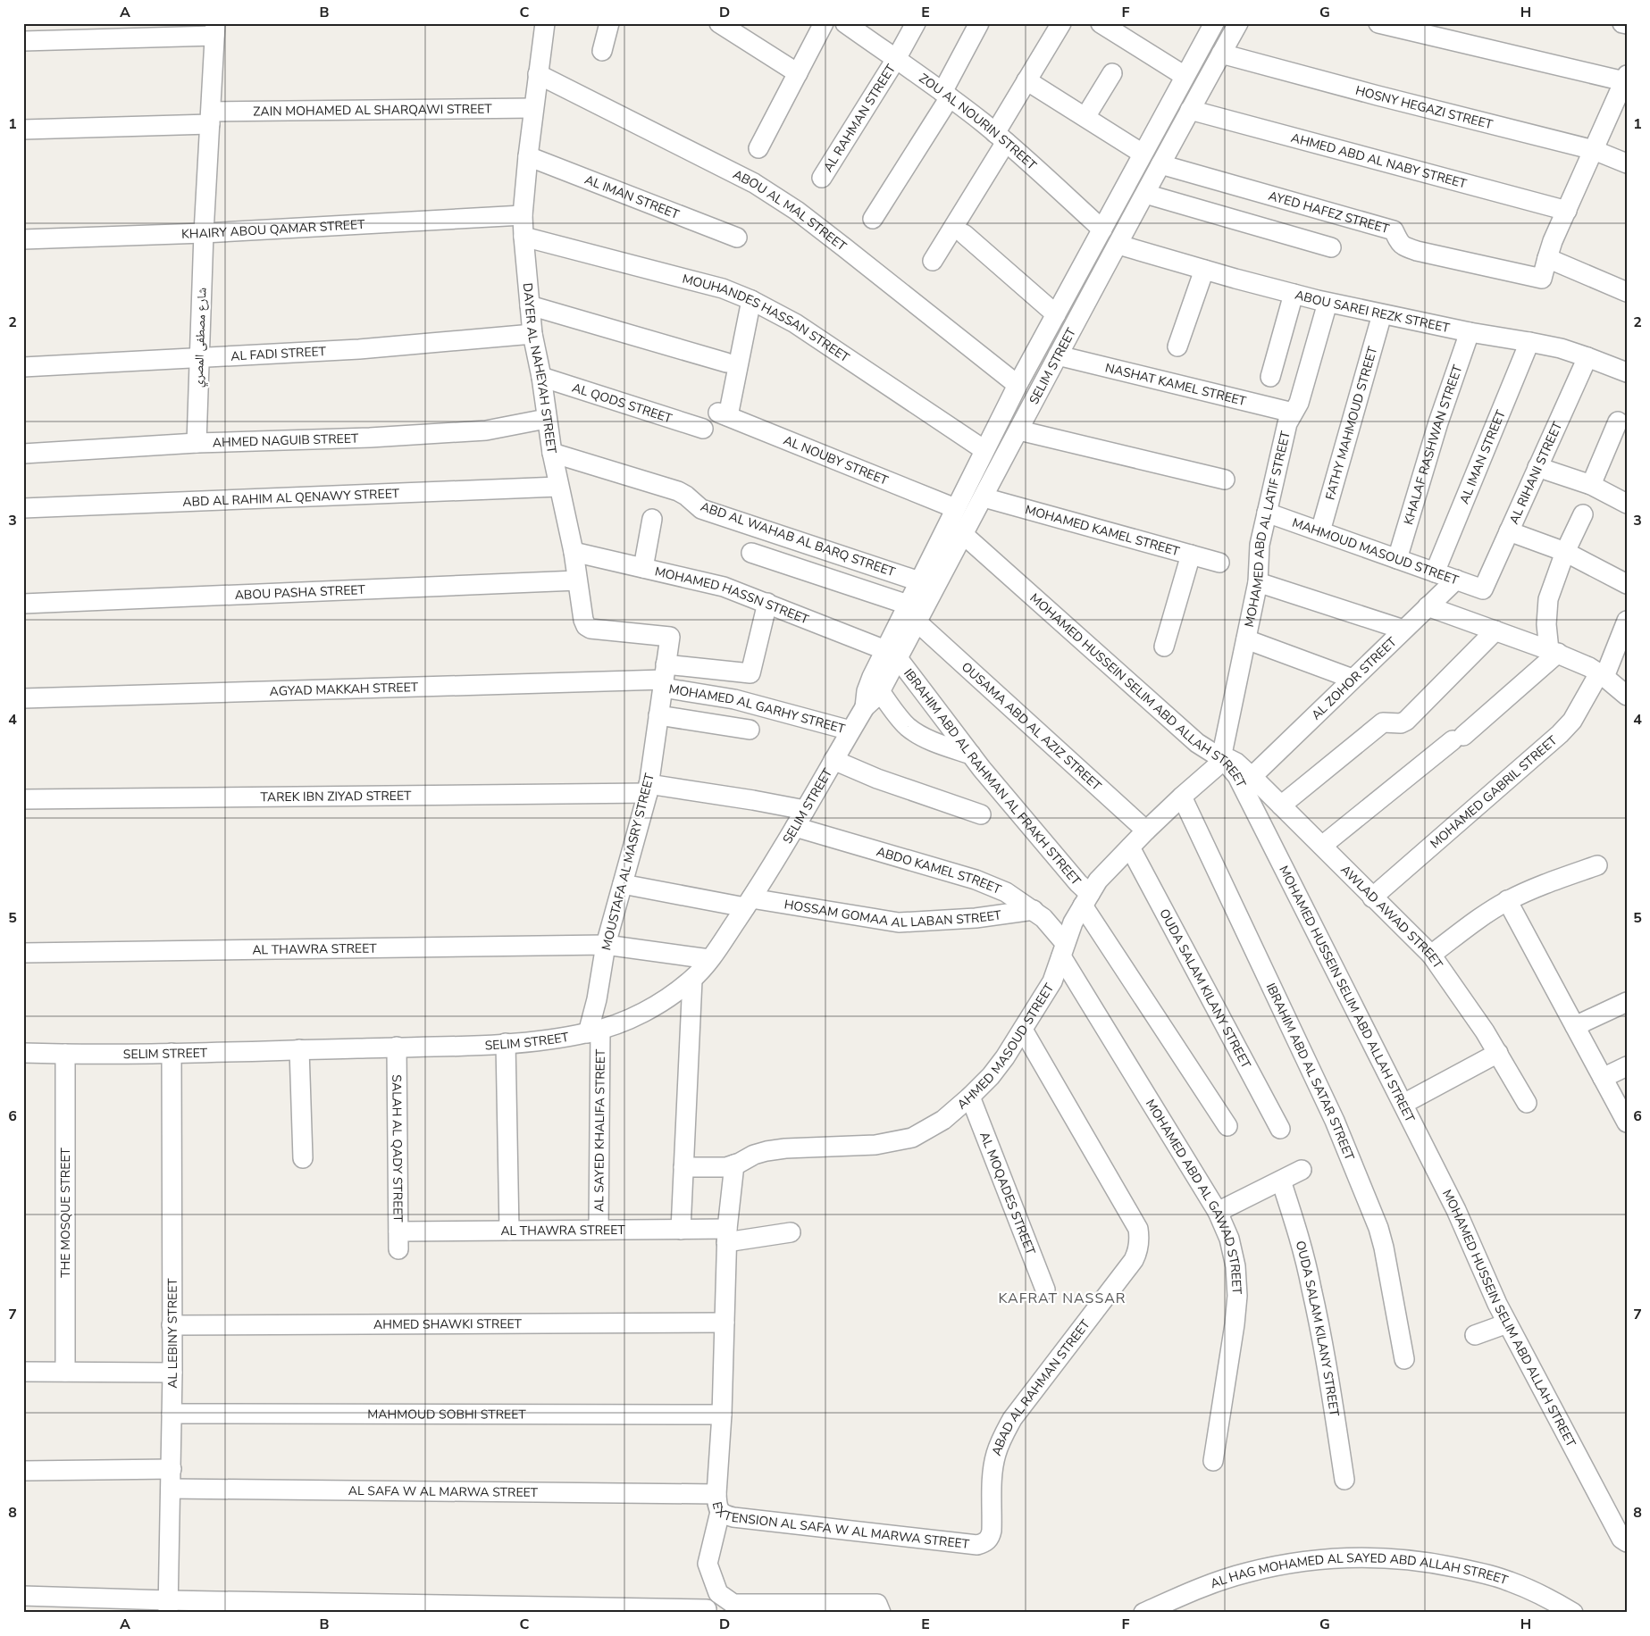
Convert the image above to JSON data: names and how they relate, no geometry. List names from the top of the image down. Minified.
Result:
{"streets":{"street":["HOSNY HEGAZI STREET","ZAIN MOHAMED AL SHARQAWI STREET","AL RAHMAN STREET","ZOU AL NOURIN STREET","AHMED ABD AL NABY STREET","AL IMAN STREET","ABOU AL MAL STREET","AYED HAFEZ STREET","KHAIRY ABOU QAMAR STREET","ABOU SAREI REZK STREET","MOUHANDES HASSAN STREET","شارع مصطفى المصري","AL FADI STREET","SELIM STREET","DAYER AL NAHEYAH STREET","NASHAT KAMEL STREET","AL QODS STREET","FATHY MAHMOUD STREET","AHMED NAGUIB STREET","KHALAF RASHWAN STREET","AL NOUBY STREET","AL RIHANI STREET","ABD AL RAHIM AL QENAWY STREET","MOHAMED ABD AL LATIF STREET","MOHAMED KAMEL STREET","ABD AL WAHAB AL BARQ STREET","MAHMOUD MASOUD STREET","ABOU PASHA STREET","MOHAMED HASSN STREET","AL ZOHOR STREET","AGYAD MAKKAH STREET","MOHAMED HUSSEIN SELIM ABD ALLAH STREET","MOHAMED AL GARHY STREET","OUSAMA ABD AL AZIZ STREET","IBRAHIM ABD AL RAHMAN AL FRAKH STREET","MOHAMED GABRIL STREET","TAREK IBN ZIYAD STREET","MOUSTAFA AL MASRY STREET","ABDO KAMEL STREET","HOSSAM GOMAA AL LABAN STREET","AWLAD AWAD STREET","AL THAWRA STREET","OUDA SALAM KILANY STREET","AHMED MASOUD STREET","IBRAHIM ABD AL SATAR STREET","AL SAYED KHALIFA STREET","SALAH AL QADY STREET","AL MOQADES STREET","MOHAMED ABD AL GAWAD STREET","THE MOSQUE STREET","AHMED SHAWKI STREET","AL LEBINY STREET","ABAD AL RAHMAN STREET","MAHMOUD SOBHI STREET","AL SAFA W AL MARWA STREET","EXTENSION AL SAFA W AL MARWA STREET","AL HAG MOHAMED AL SAYED ABD ALLAH STREET"]},"crossings":[["HOSNY HEGAZI STREET","SELIM STREET"],["ZAIN MOHAMED AL SHARQAWI STREET","DAYER AL NAHEYAH STREET"],["AL RAHMAN STREET","ZOU AL NOURIN STREET"],["ZOU AL NOURIN STREET","SELIM STREET"],["AHMED ABD AL NABY STREET","SELIM STREET"],["AL IMAN STREET","ABOU SAREI REZK STREET"],["AL IMAN STREET","DAYER AL NAHEYAH STREET"],["AL IMAN STREET","MAHMOUD MASOUD STREET"],["ABOU AL MAL STREET","SELIM STREET"],["ABOU AL MAL STREET","DAYER AL NAHEYAH STREET"],["AYED HAFEZ STREET","SELIM STREET"],["KHAIRY ABOU QAMAR STREET","شارع مصطفى المصري"],["KHAIRY ABOU QAMAR STREET","DAYER AL NAHEYAH STREET"],["ABOU SAREI REZK STREET","SELIM STREET"],["ABOU SAREI REZK STREET","FATHY MAHMOUD STREET"],["ABOU SAREI REZK STREET","KHALAF RASHWAN STREET"],["ABOU SAREI REZK STREET","AL RIHANI STREET"],["ABOU SAREI REZK STREET","MOHAMED ABD AL LATIF STREET"],["MOUHANDES HASSAN STREET","SELIM STREET"],["MOUHANDES HASSAN STREET","DAYER AL NAHEYAH STREET"],["MOUHANDES HASSAN STREET","AL NOUBY STREET"],["شارع مصطفى المصري","AL FADI STREET"],["شارع مصطفى المصري","AHMED NAGUIB STREET"],["AL FADI STREET","DAYER AL NAHEYAH STREET"],["SELIM STREET","NASHAT KAMEL STREET"],["SELIM STREET","AL NOUBY STREET"],["SELIM STREET","MOHAMED KAMEL STREET"],["SELIM STREET","ABD AL WAHAB AL BARQ STREET"],["SELIM STREET","MOHAMED HASSN STREET"],["SELIM STREET","MOHAMED HUSSEIN SELIM ABD ALLAH STREET"],["SELIM STREET","MOHAMED AL GARHY STREET"],["SELIM STREET","OUSAMA ABD AL AZIZ STREET"],["SELIM STREET","IBRAHIM ABD AL RAHMAN AL FRAKH STREET"],["SELIM STREET","TAREK IBN ZIYAD STREET"],["SELIM STREET","MOUSTAFA AL MASRY STREET"],["SELIM STREET","ABDO KAMEL STREET"],["SELIM STREET","HOSSAM GOMAA AL LABAN STREET"],["SELIM STREET","AL THAWRA STREET"],["SELIM STREET","AL SAYED KHALIFA STREET"],["SELIM STREET","SALAH AL QADY STREET"],["SELIM STREET","THE MOSQUE STREET"],["SELIM STREET","AL LEBINY STREET"],["DAYER AL NAHEYAH STREET","AL QODS STREET"],["DAYER AL NAHEYAH STREET","AHMED NAGUIB STREET"],["DAYER AL NAHEYAH STREET","ABD AL RAHIM AL QENAWY STREET"],["DAYER AL NAHEYAH STREET","ABD AL WAHAB AL BARQ STREET"],["DAYER AL NAHEYAH STREET","ABOU PASHA STREET"],["DAYER AL NAHEYAH STREET","MOHAMED HASSN STREET"],["DAYER AL NAHEYAH STREET","MOUSTAFA AL MASRY STREET"],["NASHAT KAMEL STREET","MOHAMED ABD AL LATIF STREET"],["FATHY MAHMOUD STREET","MAHMOUD MASOUD STREET"],["KHALAF RASHWAN STREET","MAHMOUD MASOUD STREET"],["AL RIHANI STREET","MAHMOUD MASOUD STREET"],["MOHAMED ABD AL LATIF STREET","MAHMOUD MASOUD STREET"],["MOHAMED ABD AL LATIF STREET","MOHAMED HUSSEIN SELIM ABD ALLAH STREET"],["MOHAMED ABD AL LATIF STREET","AWLAD AWAD STREET"],["MOHAMED ABD AL LATIF STREET","AHMED MASOUD STREET"],["MAHMOUD MASOUD STREET","AL ZOHOR STREET"],["MOHAMED HASSN STREET","IBRAHIM ABD AL RAHMAN AL FRAKH STREET"],["AL ZOHOR STREET","AWLAD AWAD STREET"],["AGYAD MAKKAH STREET","MOHAMED AL GARHY STREET"],["AGYAD MAKKAH STREET","MOUSTAFA AL MASRY STREET"],["MOHAMED HUSSEIN SELIM ABD ALLAH STREET","AWLAD AWAD STREET"],["MOHAMED HUSSEIN SELIM ABD ALLAH STREET","AHMED MASOUD STREET"],["MOHAMED AL GARHY STREET","MOUSTAFA AL MASRY STREET"],["OUSAMA ABD AL AZIZ STREET","AHMED MASOUD STREET"],["IBRAHIM ABD AL RAHMAN AL FRAKH STREET","AHMED MASOUD STREET"],["MOHAMED GABRIL STREET","AWLAD AWAD STREET"],["TAREK IBN ZIYAD STREET","MOUSTAFA AL MASRY STREET"],["MOUSTAFA AL MASRY STREET","HOSSAM GOMAA AL LABAN STREET"],["MOUSTAFA AL MASRY STREET","AL THAWRA STREET"],["MOUSTAFA AL MASRY STREET","AL SAYED KHALIFA STREET"],["ABDO KAMEL STREET","HOSSAM GOMAA AL LABAN STREET"],["ABDO KAMEL STREET","AHMED MASOUD STREET"],["ABDO KAMEL STREET","MOHAMED ABD AL GAWAD STREET"],["AWLAD AWAD STREET","AHMED MASOUD STREET"],["AL THAWRA STREET","AL SAYED KHALIFA STREET"],["AL THAWRA STREET","SALAH AL QADY STREET"],["OUDA SALAM KILANY STREET","AHMED MASOUD STREET"],["AHMED MASOUD STREET","IBRAHIM ABD AL SATAR STREET"],["AHMED MASOUD STREET","AL MOQADES STREET"],["AHMED MASOUD STREET","MOHAMED ABD AL GAWAD STREET"],["AHMED MASOUD STREET","ABAD AL RAHMAN STREET"],["AHMED SHAWKI STREET","AL LEBINY STREET"],["AL LEBINY STREET","MAHMOUD SOBHI STREET"],["AL LEBINY STREET","AL SAFA W AL MARWA STREET"],["ABAD AL RAHMAN STREET","EXTENSION AL SAFA W AL MARWA STREET"],["AL SAFA W AL MARWA STREET","EXTENSION AL SAFA W AL MARWA STREET"]],"districts":["KAFRAT NASSAR"],"grid":{"columns":["A","B","C","D","E","F","G","H"],"rows":["1","2","3","4","5","6","7","8"]}}
